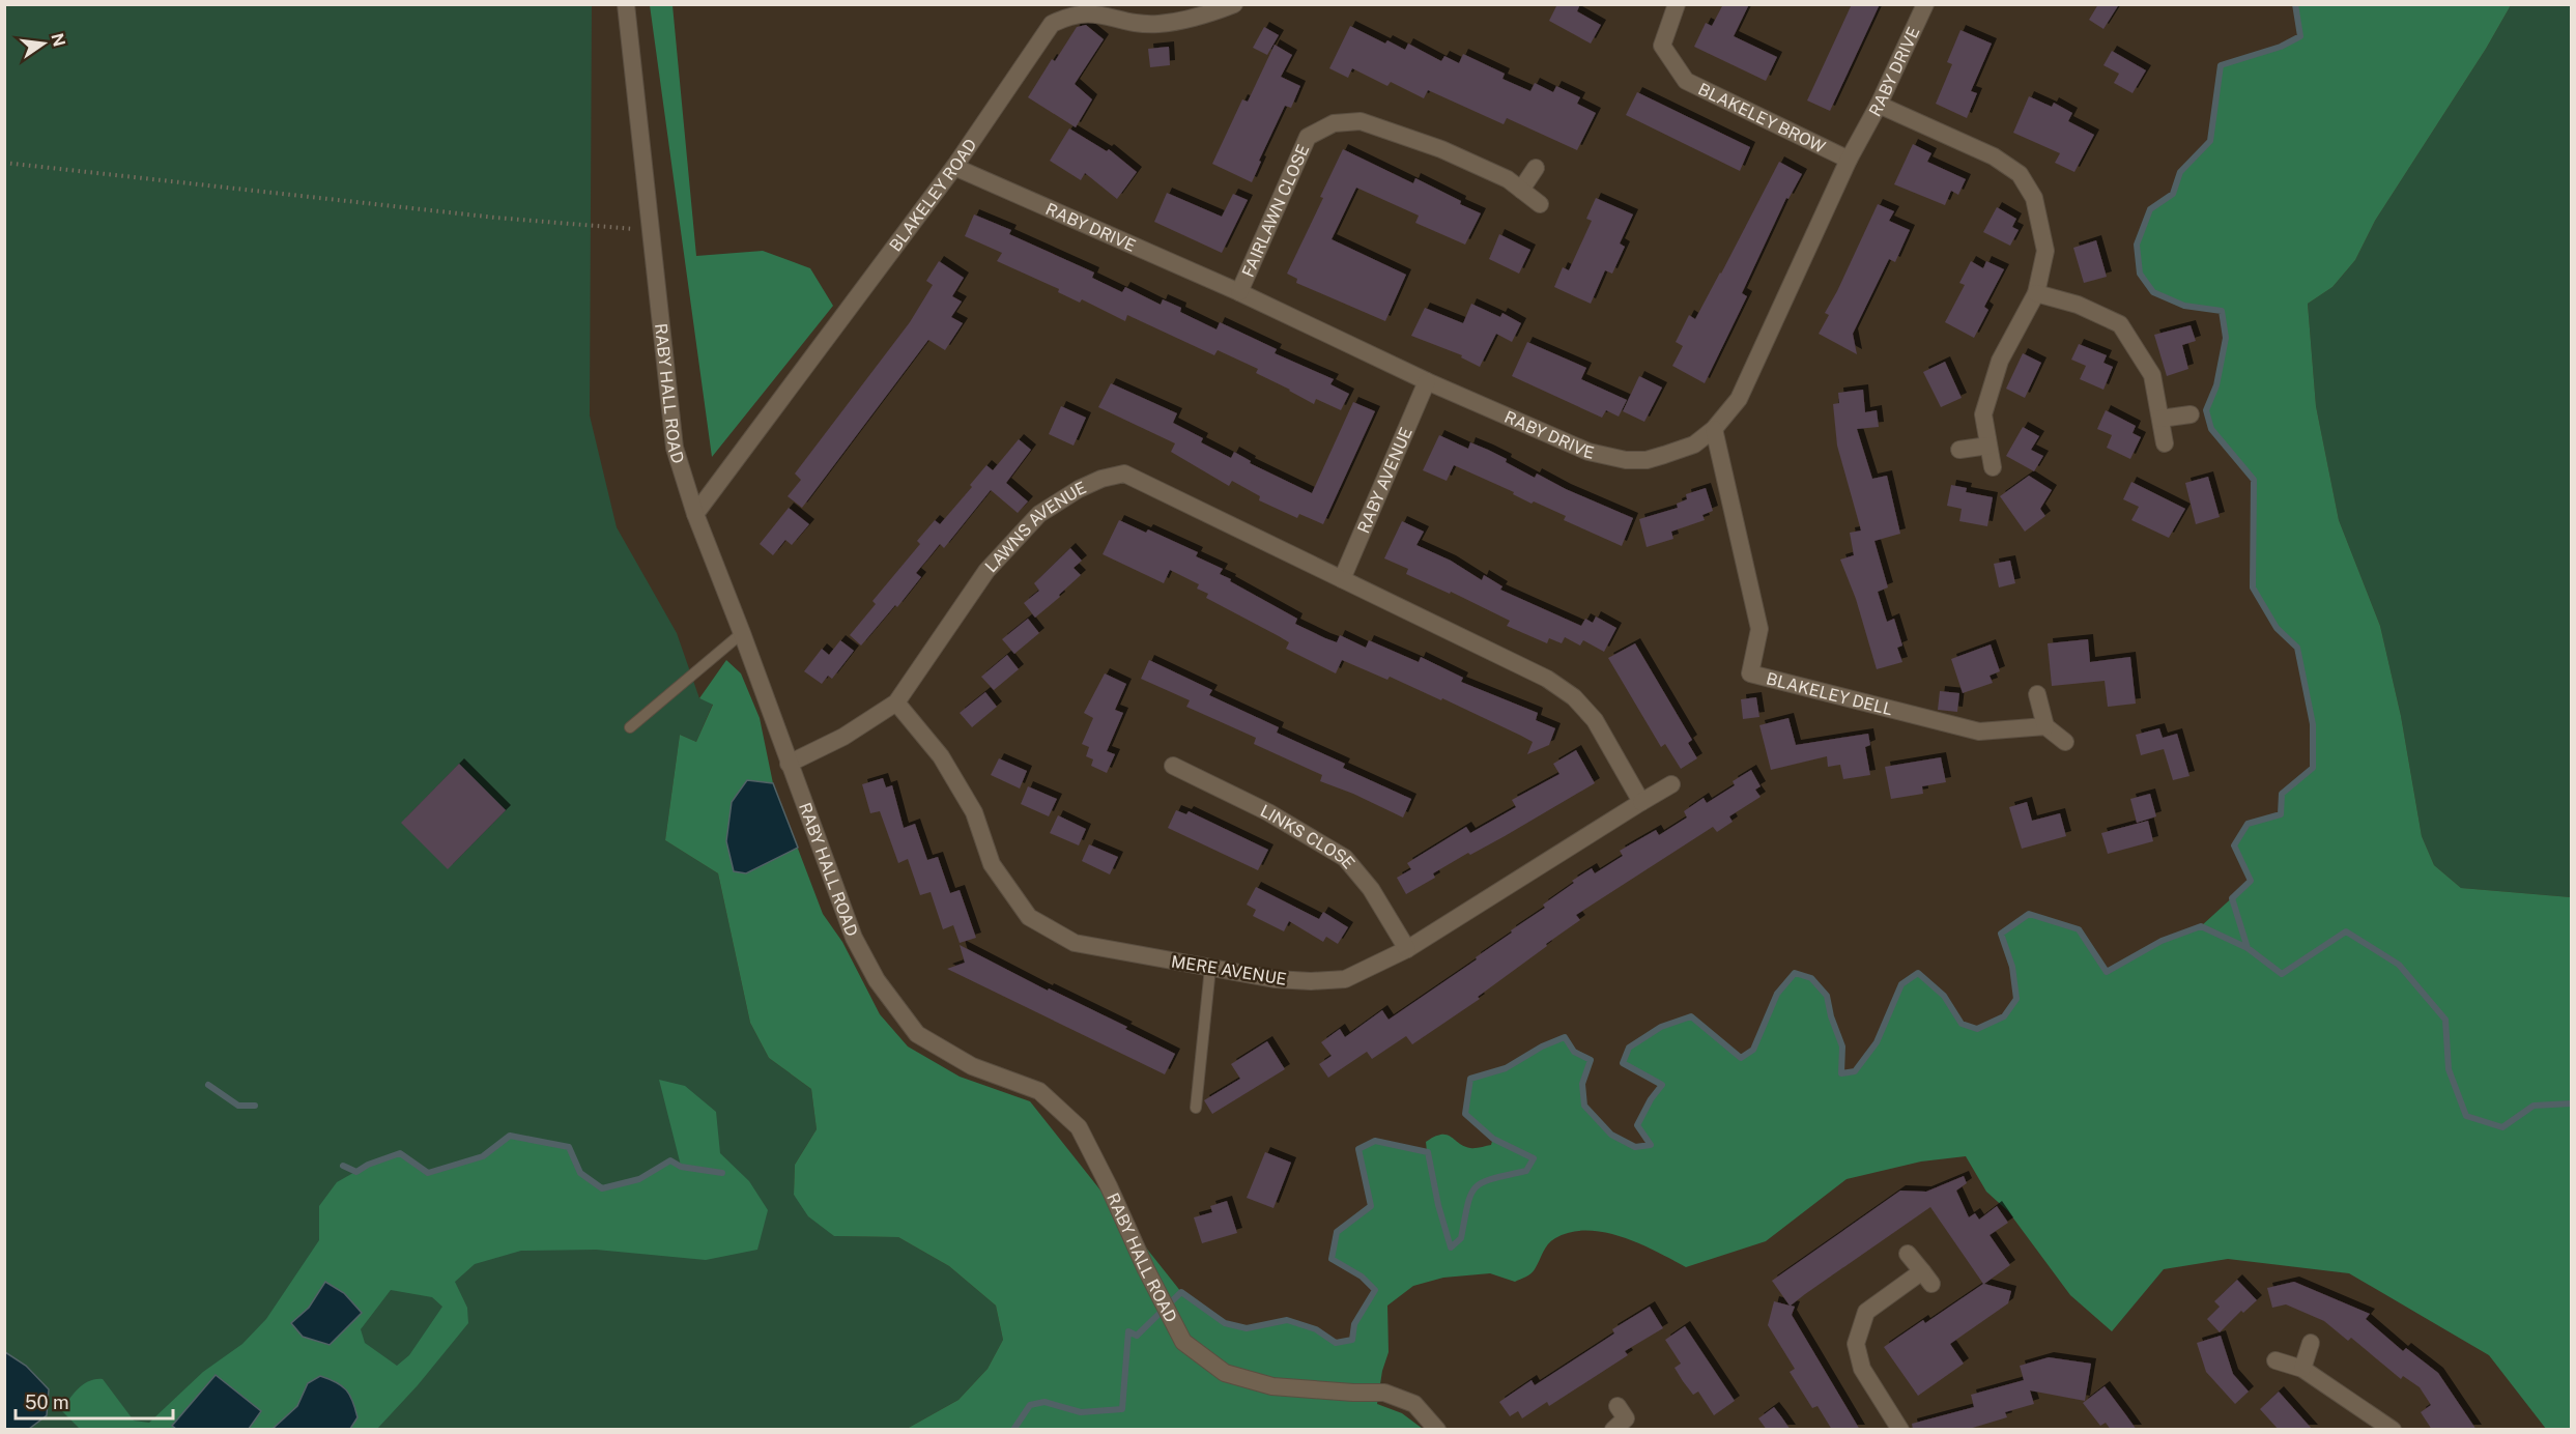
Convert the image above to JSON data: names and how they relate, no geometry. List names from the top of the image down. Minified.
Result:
{"streets":{"street":["RABY DRIVE","BLAKELEY BROW","BLAKELEY ROAD","FAIRLAWN CLOSE","RABY HALL ROAD","RABY AVENUE","LAWNS AVENUE","BLAKELEY DELL","LINKS CLOSE","MERE AVENUE"]},"crossings":[["RABY DRIVE","BLAKELEY BROW"],["RABY DRIVE","BLAKELEY ROAD"],["RABY DRIVE","FAIRLAWN CLOSE"],["RABY DRIVE","RABY AVENUE"],["RABY DRIVE","BLAKELEY DELL"],["BLAKELEY ROAD","RABY HALL ROAD"],["RABY HALL ROAD","LAWNS AVENUE"],["RABY AVENUE","LAWNS AVENUE"],["LAWNS AVENUE","MERE AVENUE"],["LINKS CLOSE","MERE AVENUE"]],"scale_bar":"50 m","north":"right"}
